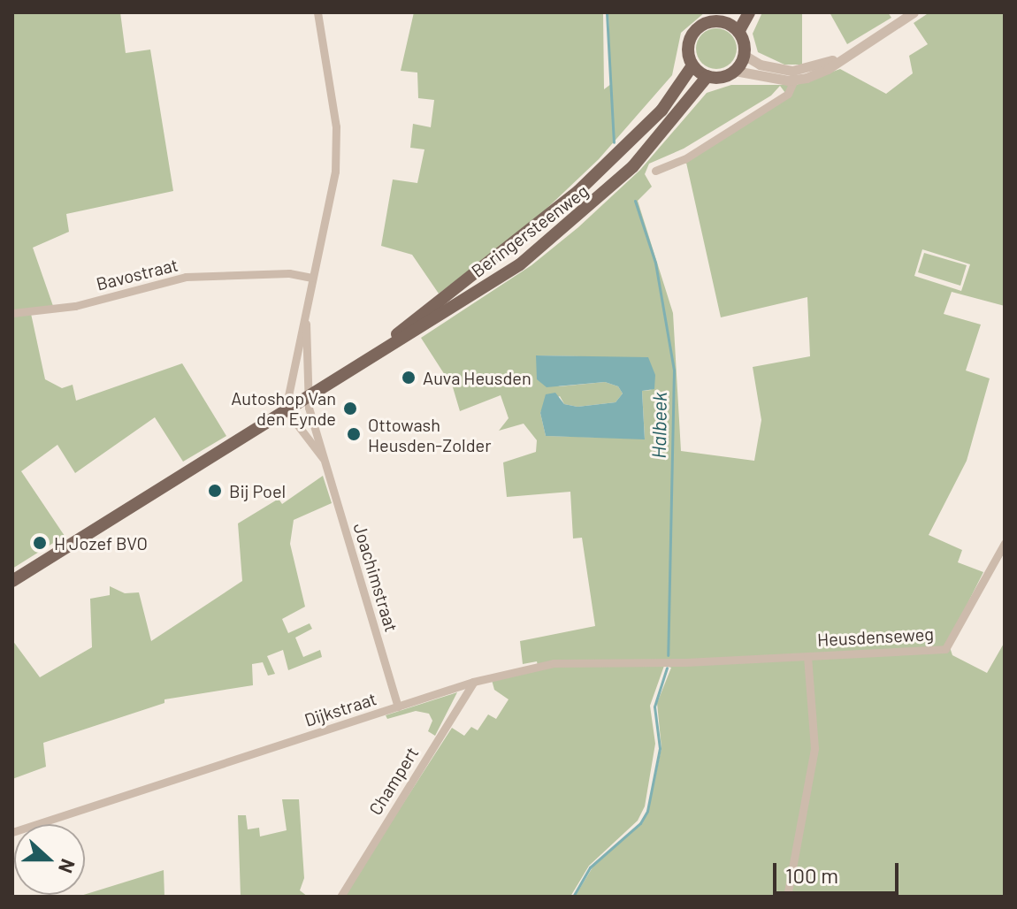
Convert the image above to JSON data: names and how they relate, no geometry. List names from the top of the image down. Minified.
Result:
{"streets":{"main road":["Beringersteenweg"],"street":["Bavostraat","Joachimstraat","Heusdenseweg","Dijkstraat","Champert"]},"crossings":[["Beringersteenweg","Joachimstraat"],["Joachimstraat","Dijkstraat"],["Heusdenseweg","Dijkstraat"],["Dijkstraat","Champert"]],"water":["Halbeek"],"places":["Auva Heusden","Autoshop Van den Eynde","Ottowash Heusden-Zolder","Bij Poel","H Jozef BVO"],"scale_bar":"100 m","north":"right"}
